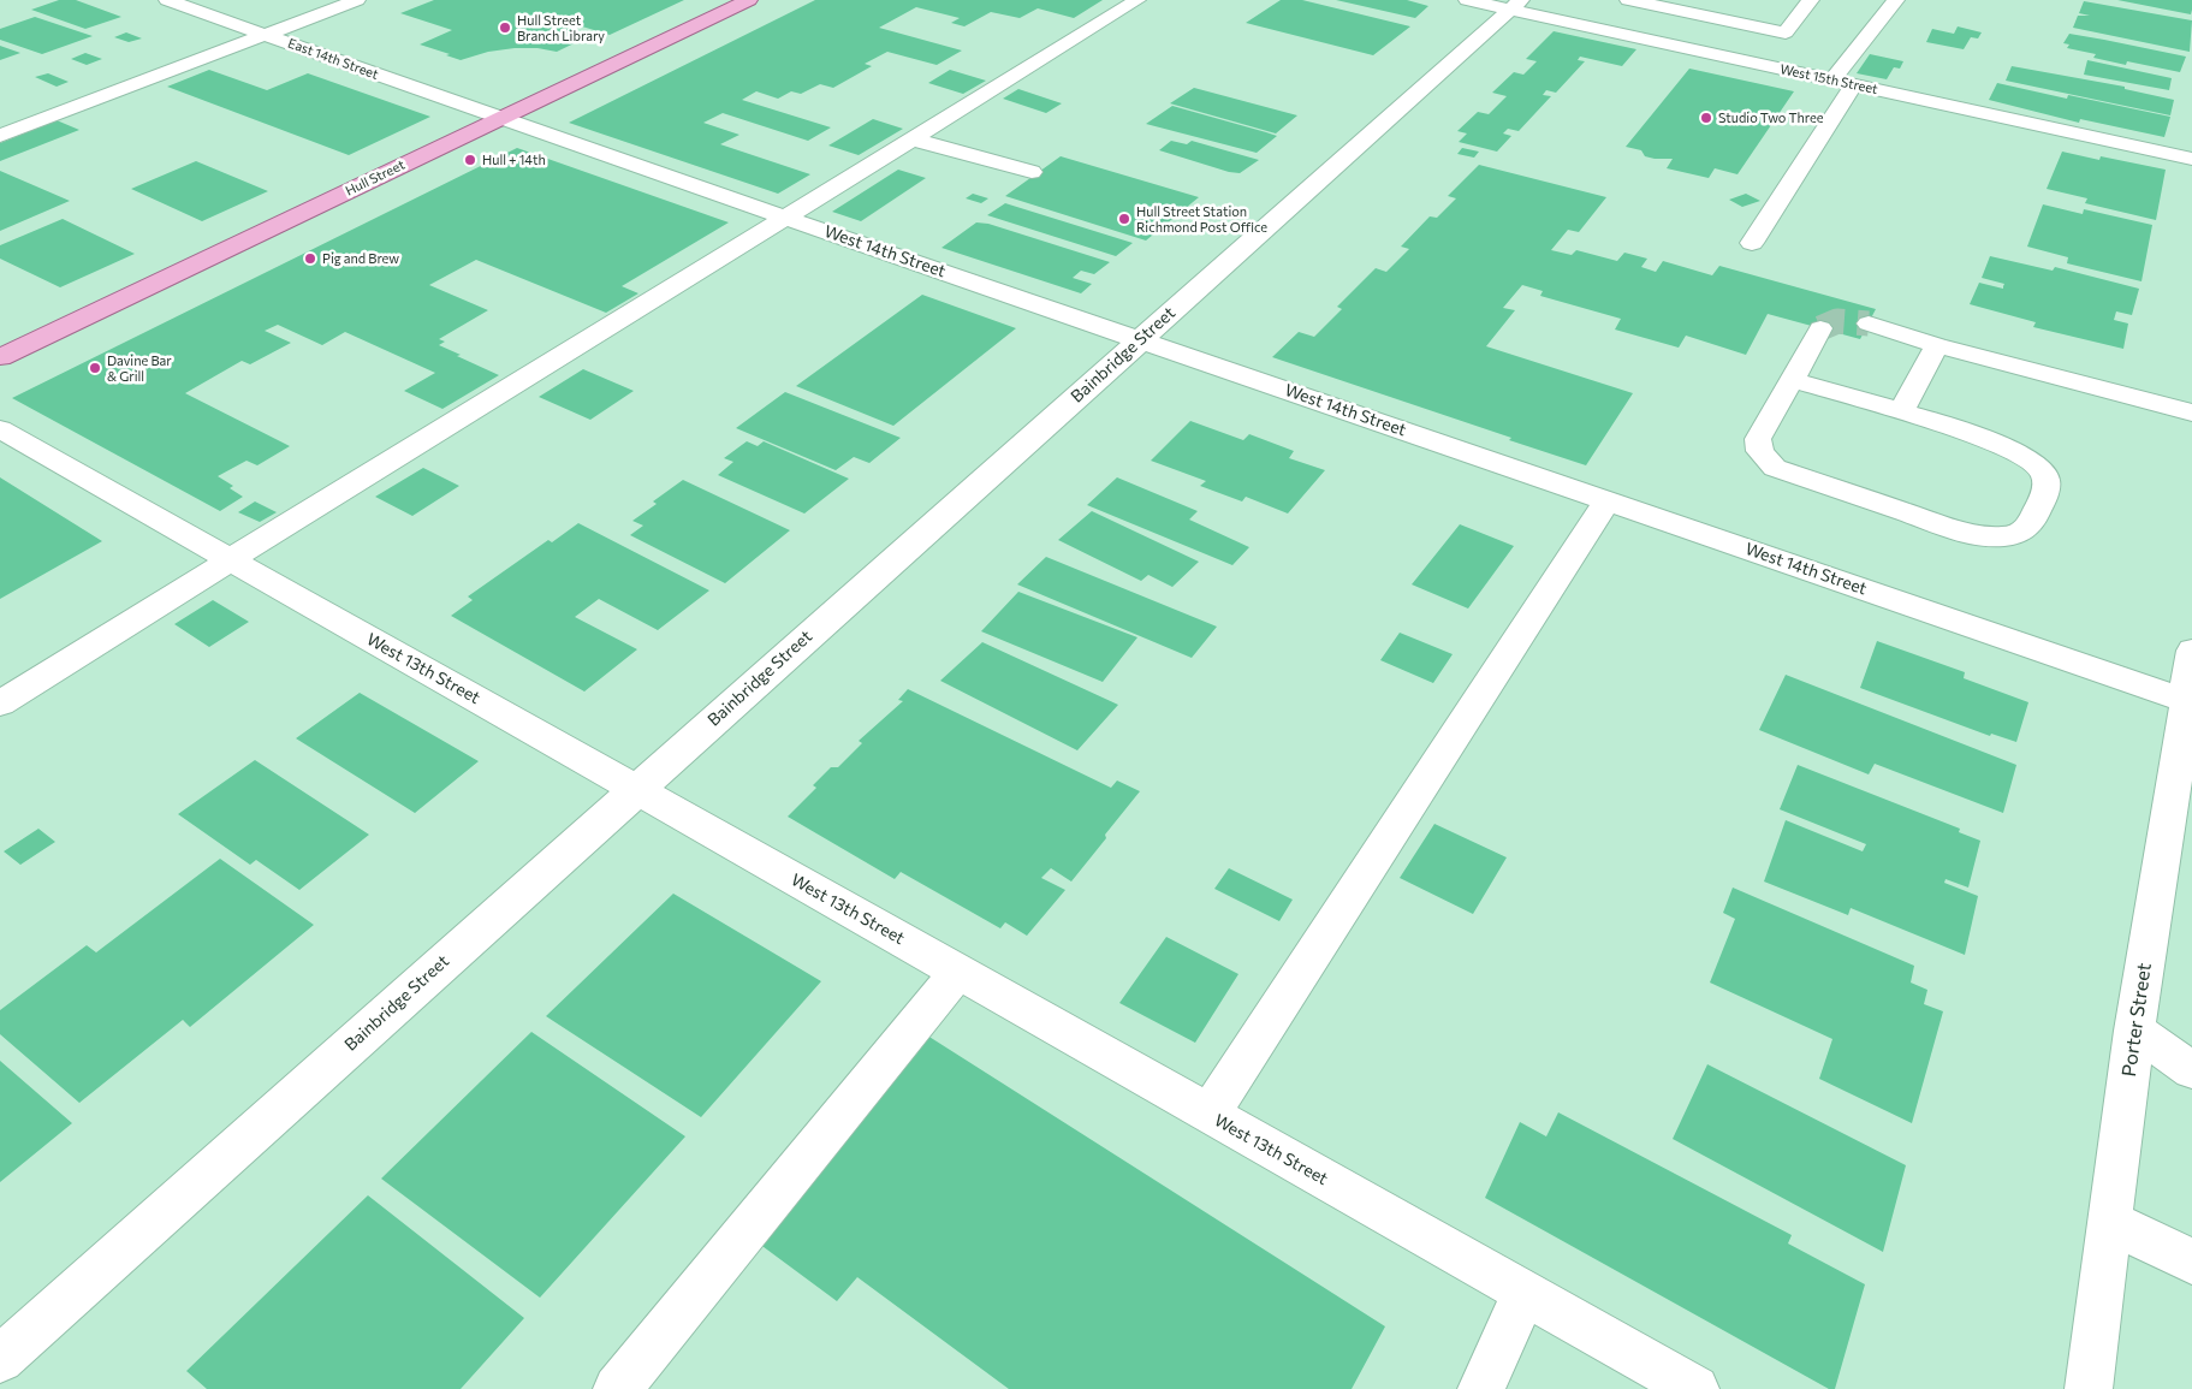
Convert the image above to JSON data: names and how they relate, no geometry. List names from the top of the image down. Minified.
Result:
{"streets":{"main road":["Hull Street"],"street":["East 14th Street","West 15th Street","West 14th Street","Bainbridge Street","West 13th Street","Porter Street"]},"crossings":[["East 14th Street","Hull Street"],["East 14th Street","West 14th Street"],["West 15th Street","Bainbridge Street"],["Hull Street","West 14th Street"],["West 14th Street","Bainbridge Street"],["West 14th Street","Porter Street"],["Bainbridge Street","West 13th Street"]],"places":["Hull Street Branch Library","Studio Two Three","Hull + 14th","Hull Street Station Richmond Post Office","Pig and Brew","Davine Bar & Grill"]}
